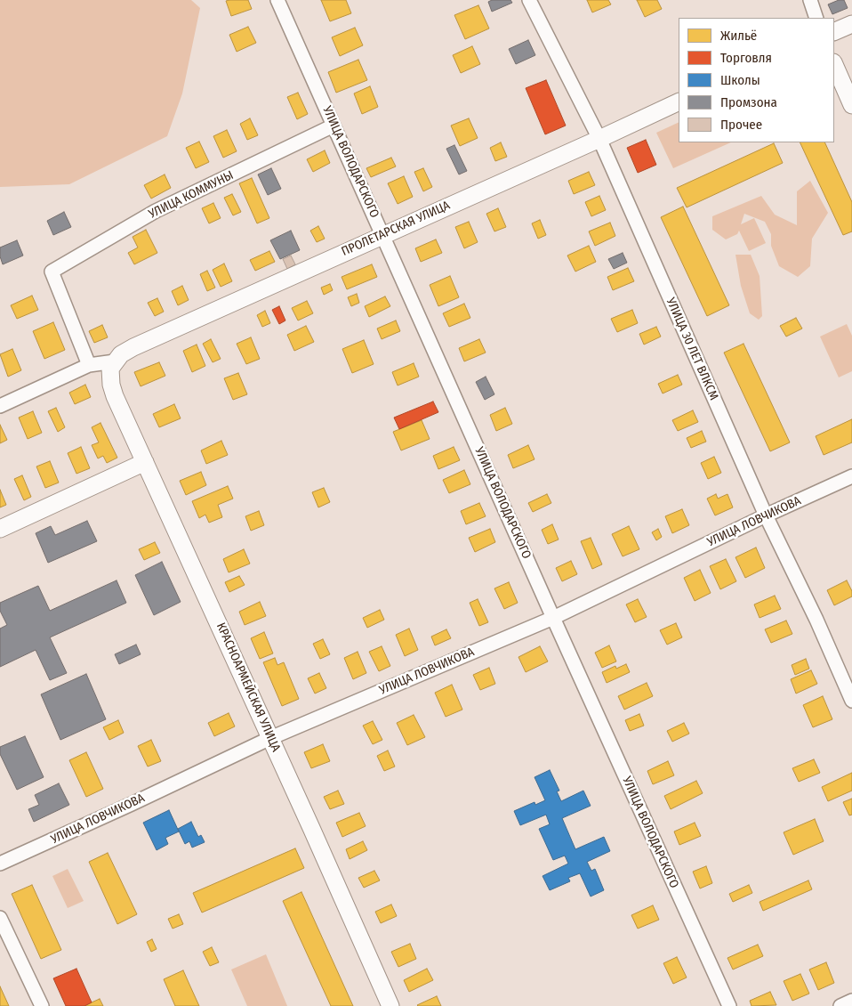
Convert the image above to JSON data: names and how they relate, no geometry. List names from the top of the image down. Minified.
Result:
{"streets":{"street":["УЛИЦА ВОЛОДАРСКОГО","УЛИЦА КОММУНЫ","ПРОЛЕТАРСКАЯ УЛИЦА","УЛИЦА 30 ЛЕТ ВЛКСМ","УЛИЦА ЛОВЧИКОВА","КРАСНОАРМЕЙСКАЯ УЛИЦА"]},"crossings":[["УЛИЦА ВОЛОДАРСКОГО","УЛИЦА КОММУНЫ"],["УЛИЦА ВОЛОДАРСКОГО","ПРОЛЕТАРСКАЯ УЛИЦА"],["УЛИЦА ВОЛОДАРСКОГО","УЛИЦА ЛОВЧИКОВА"],["УЛИЦА КОММУНЫ","ПРОЛЕТАРСКАЯ УЛИЦА"],["ПРОЛЕТАРСКАЯ УЛИЦА","УЛИЦА 30 ЛЕТ ВЛКСМ"],["ПРОЛЕТАРСКАЯ УЛИЦА","КРАСНОАРМЕЙСКАЯ УЛИЦА"],["УЛИЦА 30 ЛЕТ ВЛКСМ","УЛИЦА ЛОВЧИКОВА"],["УЛИЦА ЛОВЧИКОВА","КРАСНОАРМЕЙСКАЯ УЛИЦА"]],"legend":["Жильё","Торговля","Школы","Промзона","Прочее"]}
